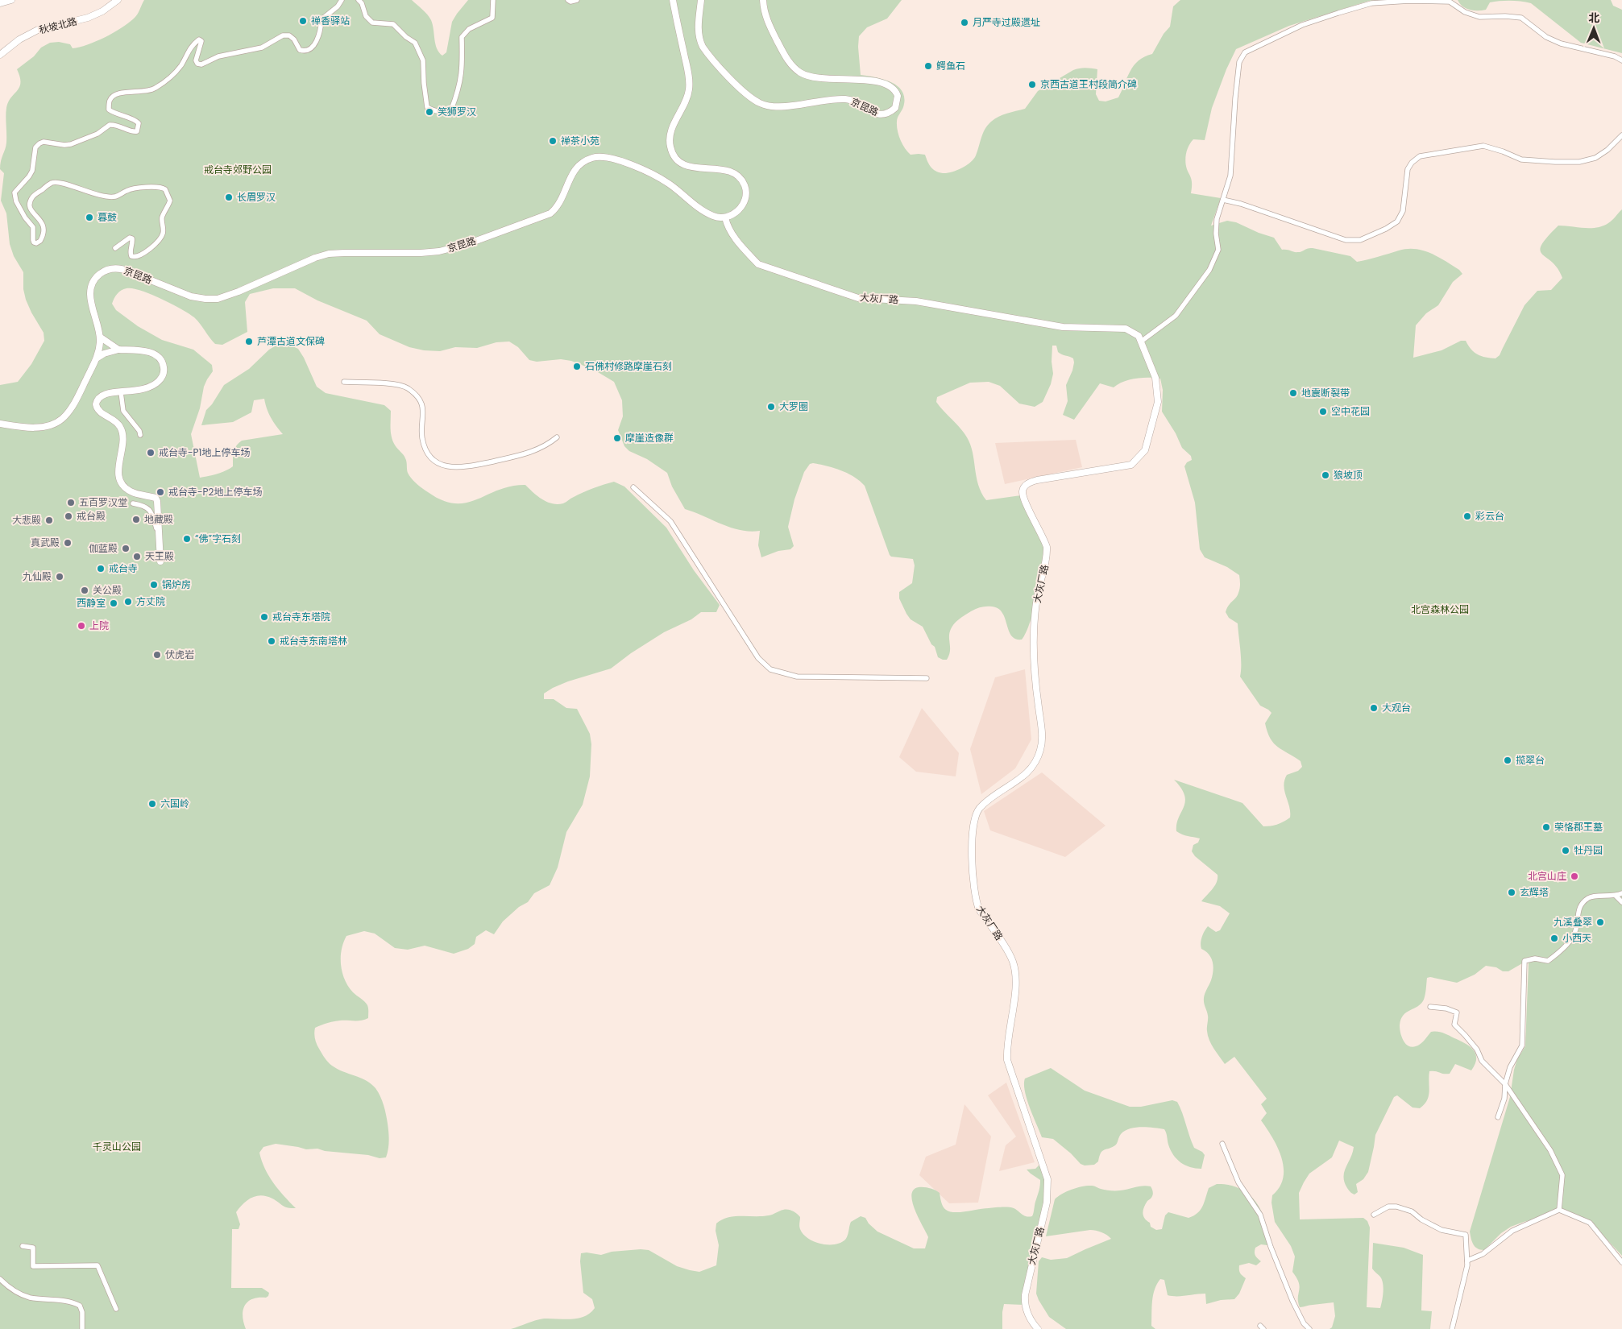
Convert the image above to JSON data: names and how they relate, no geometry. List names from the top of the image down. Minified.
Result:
{"streets":{"street":["秋坡北路","京昆路","大灰厂路"]},"crossings":[["京昆路","大灰厂路"]],"parks":["戒台寺郊野公园","北宫森林公园","千灵山公园"],"places":["禅香驿站","月严寺过殿遗址","鳄鱼石","京西古道王村段简介碑","笑狮罗汉","禅茶小苑","长眉罗汉","暮鼓","芦潭古道文保碑","石佛村修路摩崖石刻","地震断裂带","大罗圈","空中花园","摩崖造像群","戒台寺-P1地上停车场","狼坡顶","戒台寺-P2地上停车场","五百罗汉堂","戒台殿","彩云台","地藏殿","大悲殿","“佛”字石刻","真武殿","伽蓝殿","天王殿","戒台寺","九仙殿","锅炉房","关公殿","方丈院","西静室","戒台寺东塔院","上院","戒台寺东南塔林","伏虎岩","大观台","揽翠台","六国岭","荣恪郡王墓","牡丹园","北宫山庄","玄辉塔","九溪叠翠","小西天"],"north":"top"}
